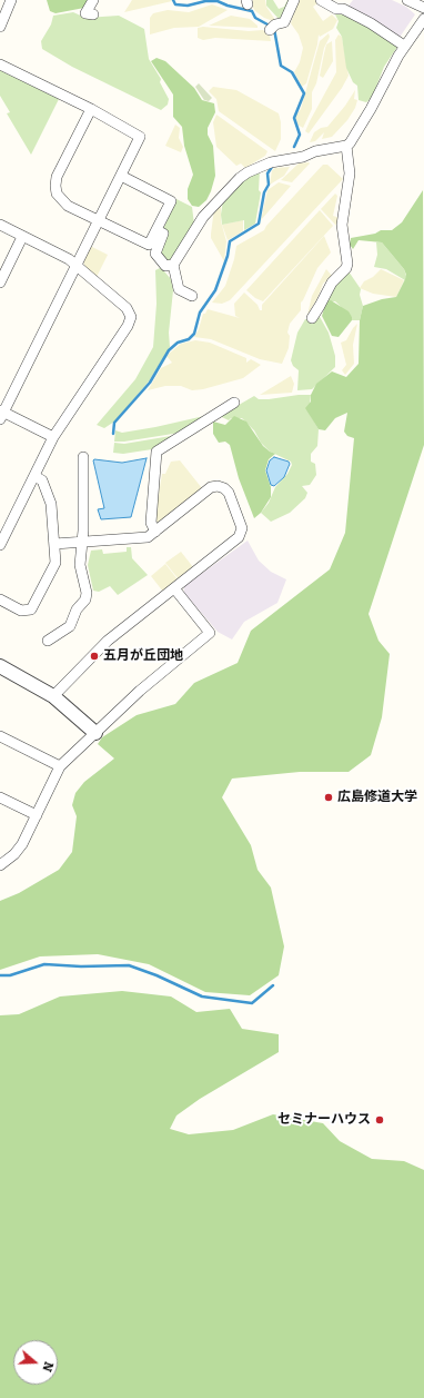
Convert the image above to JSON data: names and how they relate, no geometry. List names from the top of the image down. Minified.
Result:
{"places":["五月が丘団地","広島修道大学","セミナーハウス"],"north":"right"}
